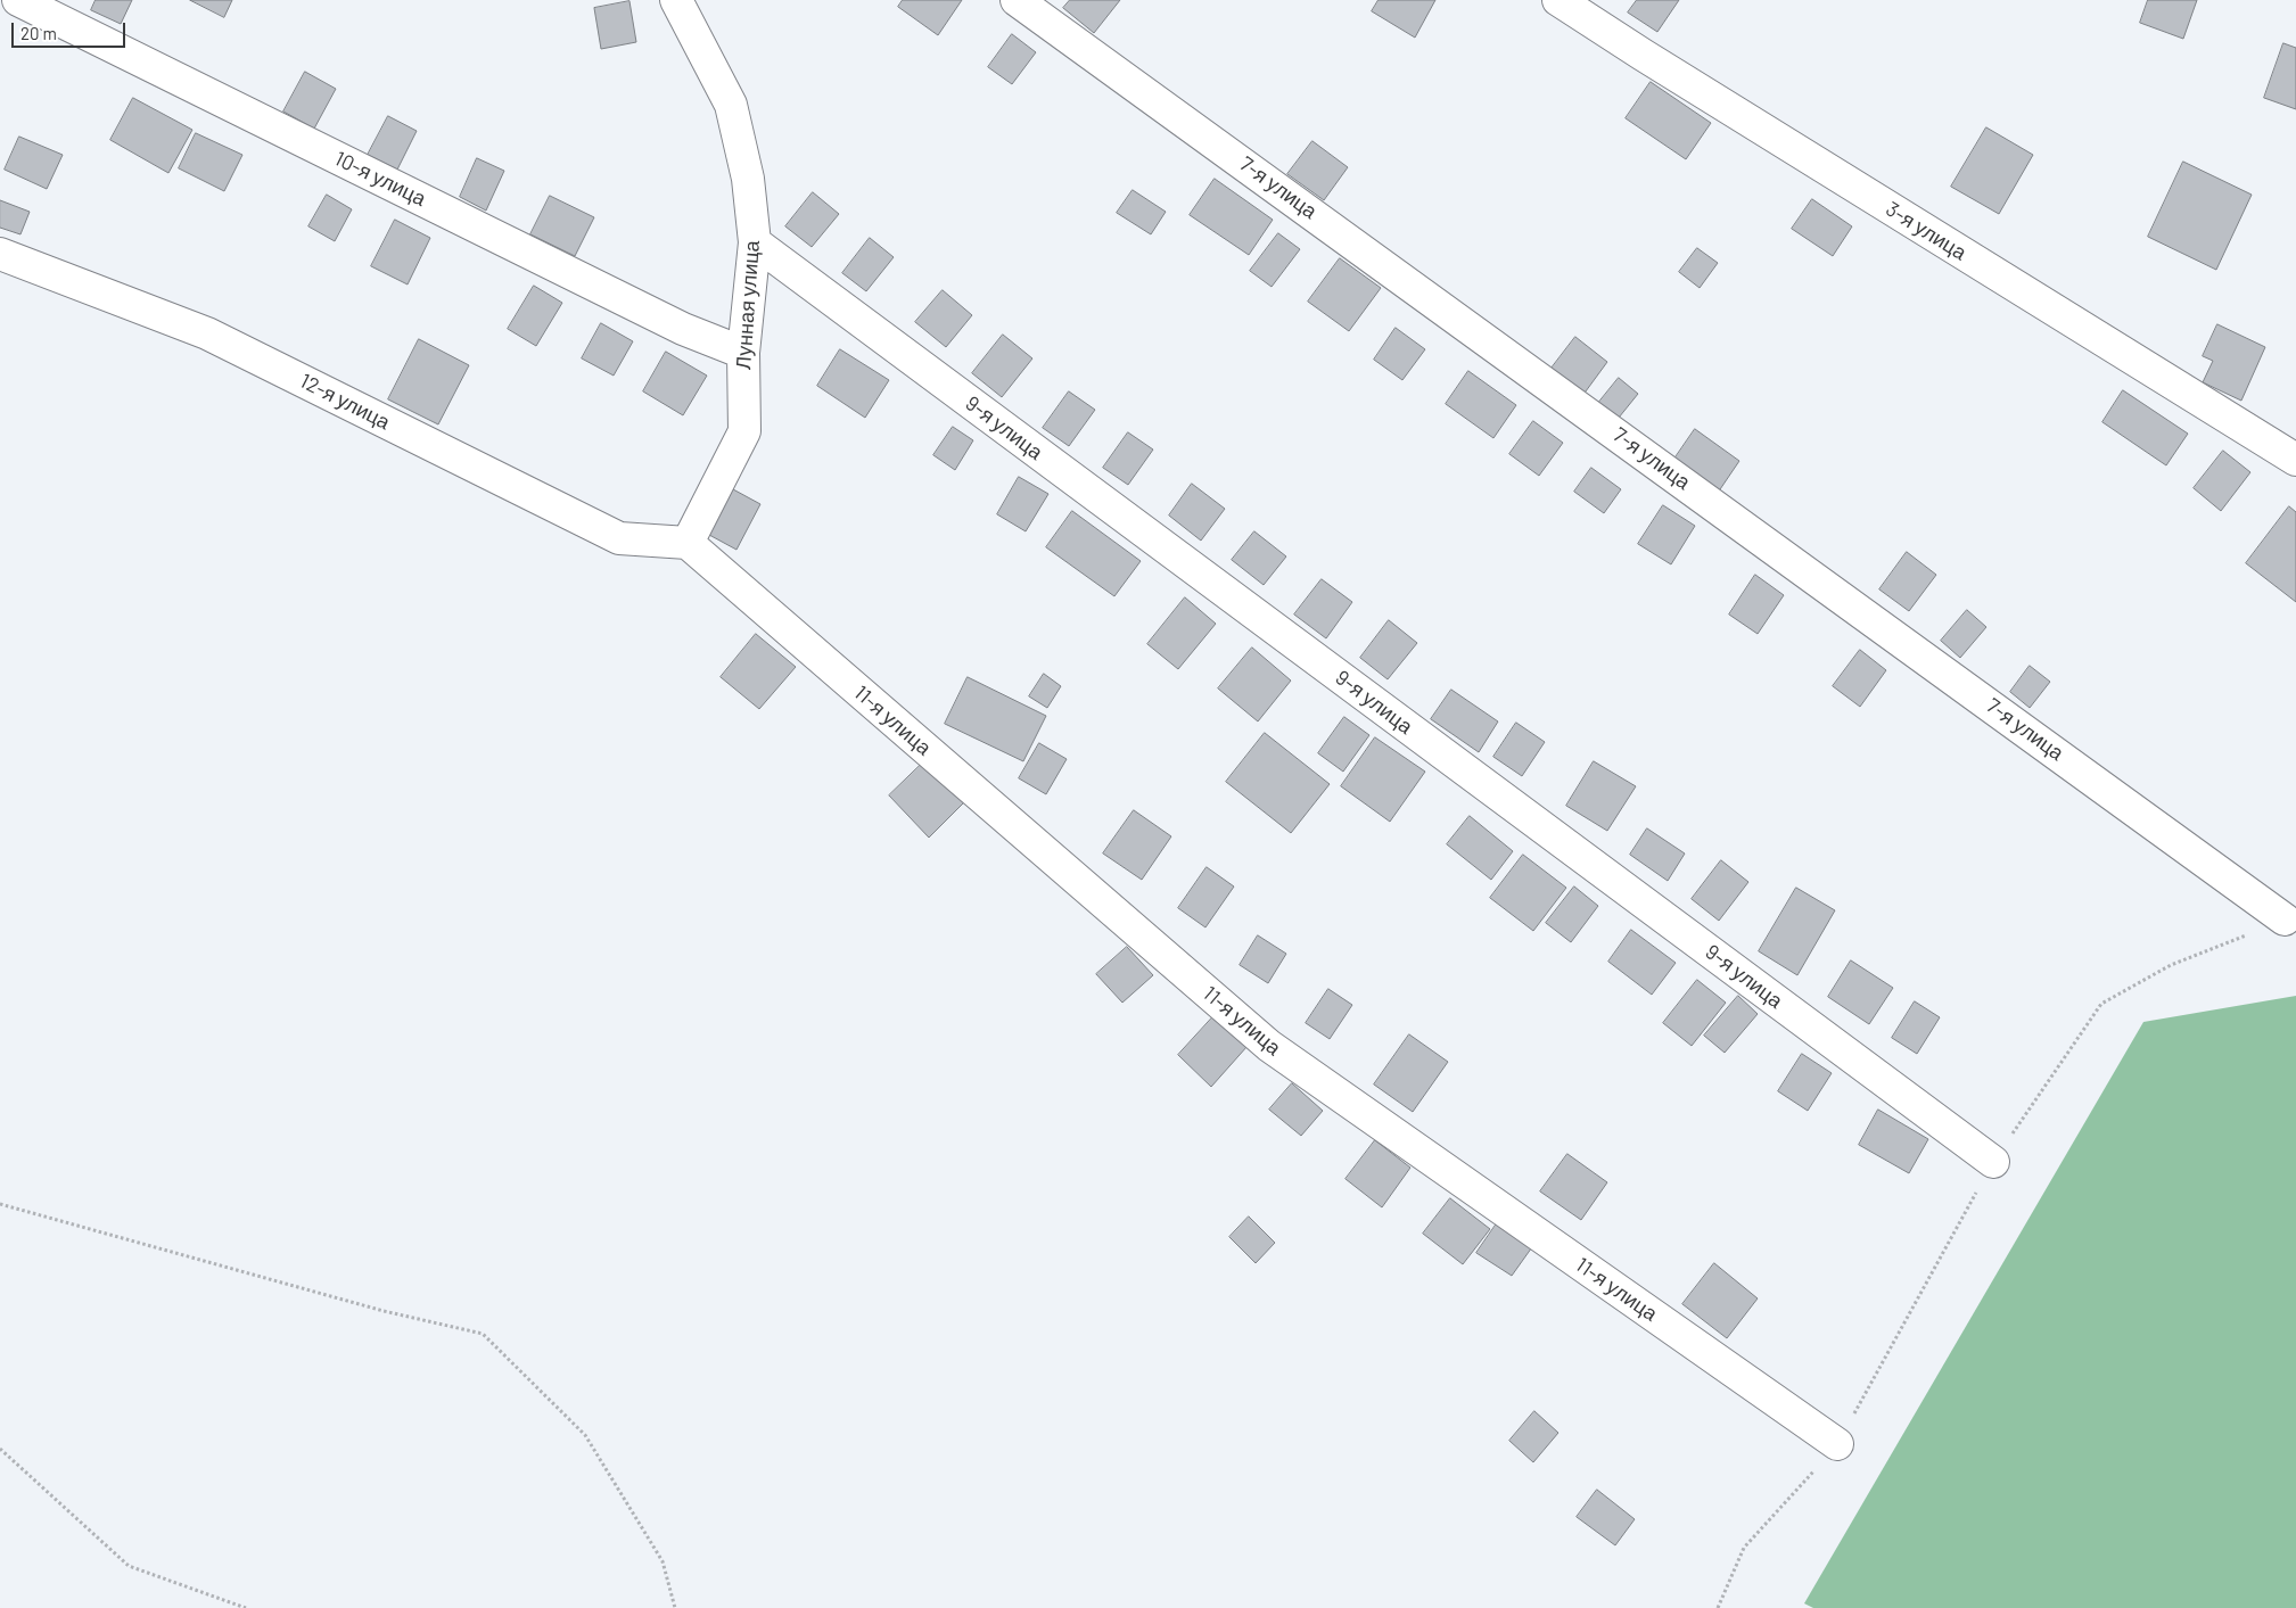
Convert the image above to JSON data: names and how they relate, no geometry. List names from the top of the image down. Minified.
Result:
{"streets":{"street":["10-я улица","7-я улица","3-я улица","Лунная улица","12-я улица","9-я улица","11-я улица"]},"crossings":[["10-я улица","Лунная улица"],["Лунная улица","12-я улица"],["Лунная улица","9-я улица"],["Лунная улица","11-я улица"],["12-я улица","11-я улица"]],"scale_bar":"20 m"}
